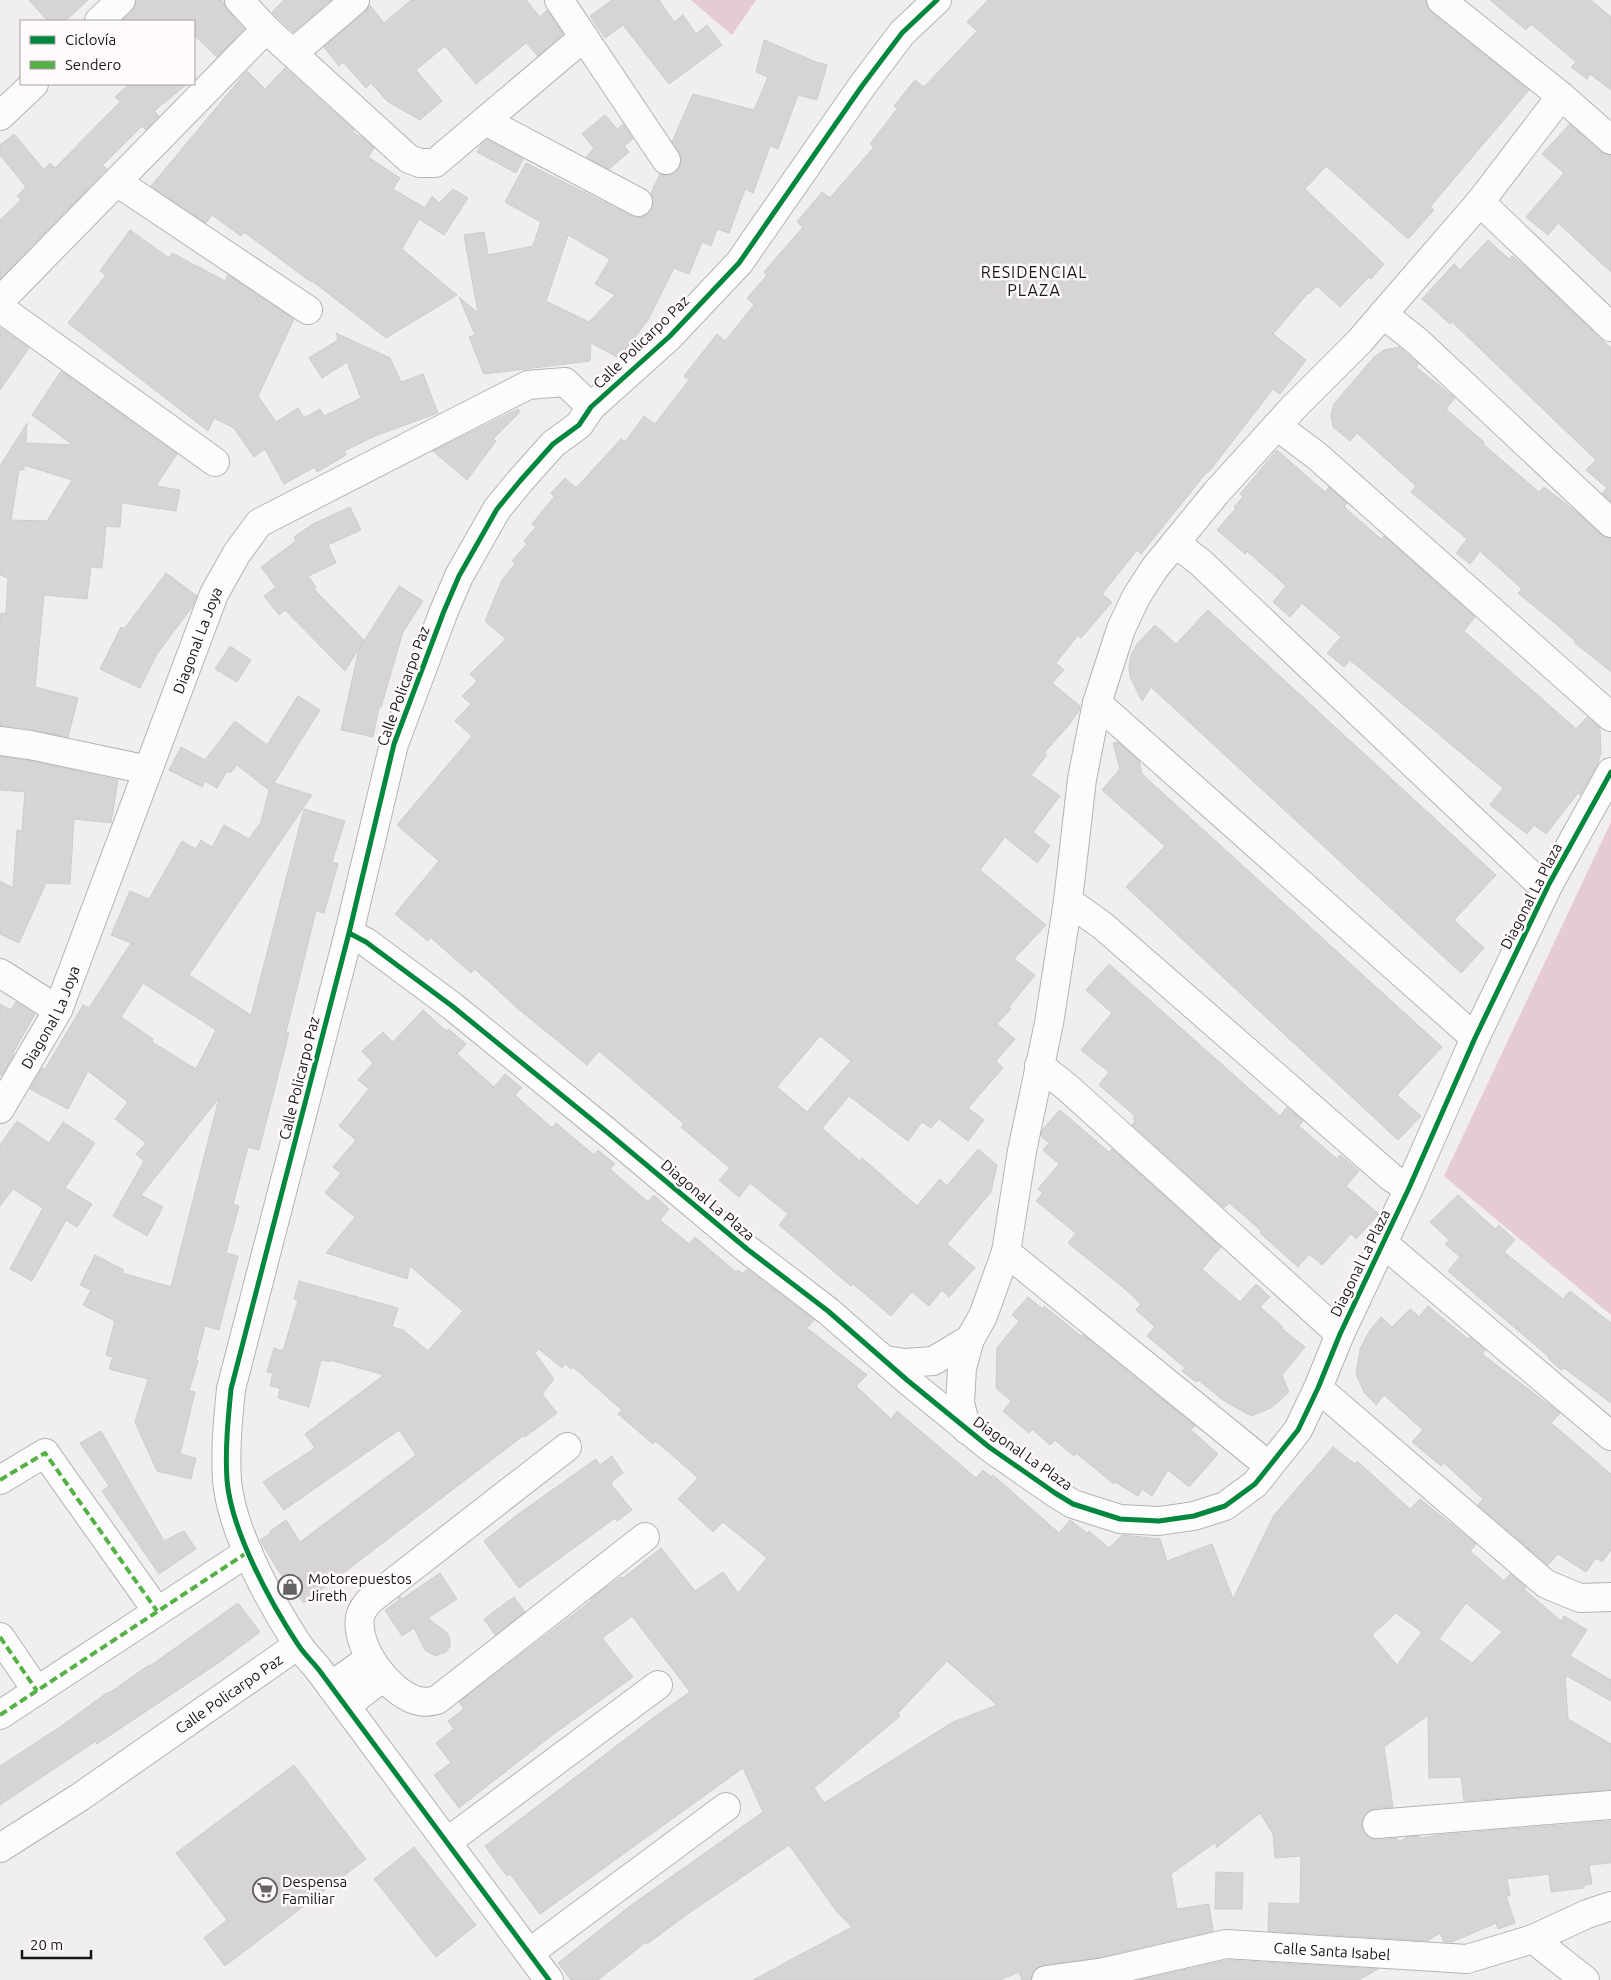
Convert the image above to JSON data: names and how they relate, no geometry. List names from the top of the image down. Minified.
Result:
{"streets":{"street":["Calle Policarpo Paz","Diagonal La Joya","Diagonal La Plaza","Calle Santa Isabel"]},"crossings":[["Calle Policarpo Paz","Diagonal La Joya"],["Calle Policarpo Paz","Diagonal La Plaza"]],"districts":["RESIDENCIAL PLAZA"],"places":{"shop":["Motorepuestos Jireth"],"supermarket":["Despensa Familiar"]},"legend":["Ciclovía","Sendero"],"scale_bar":"20 m"}
